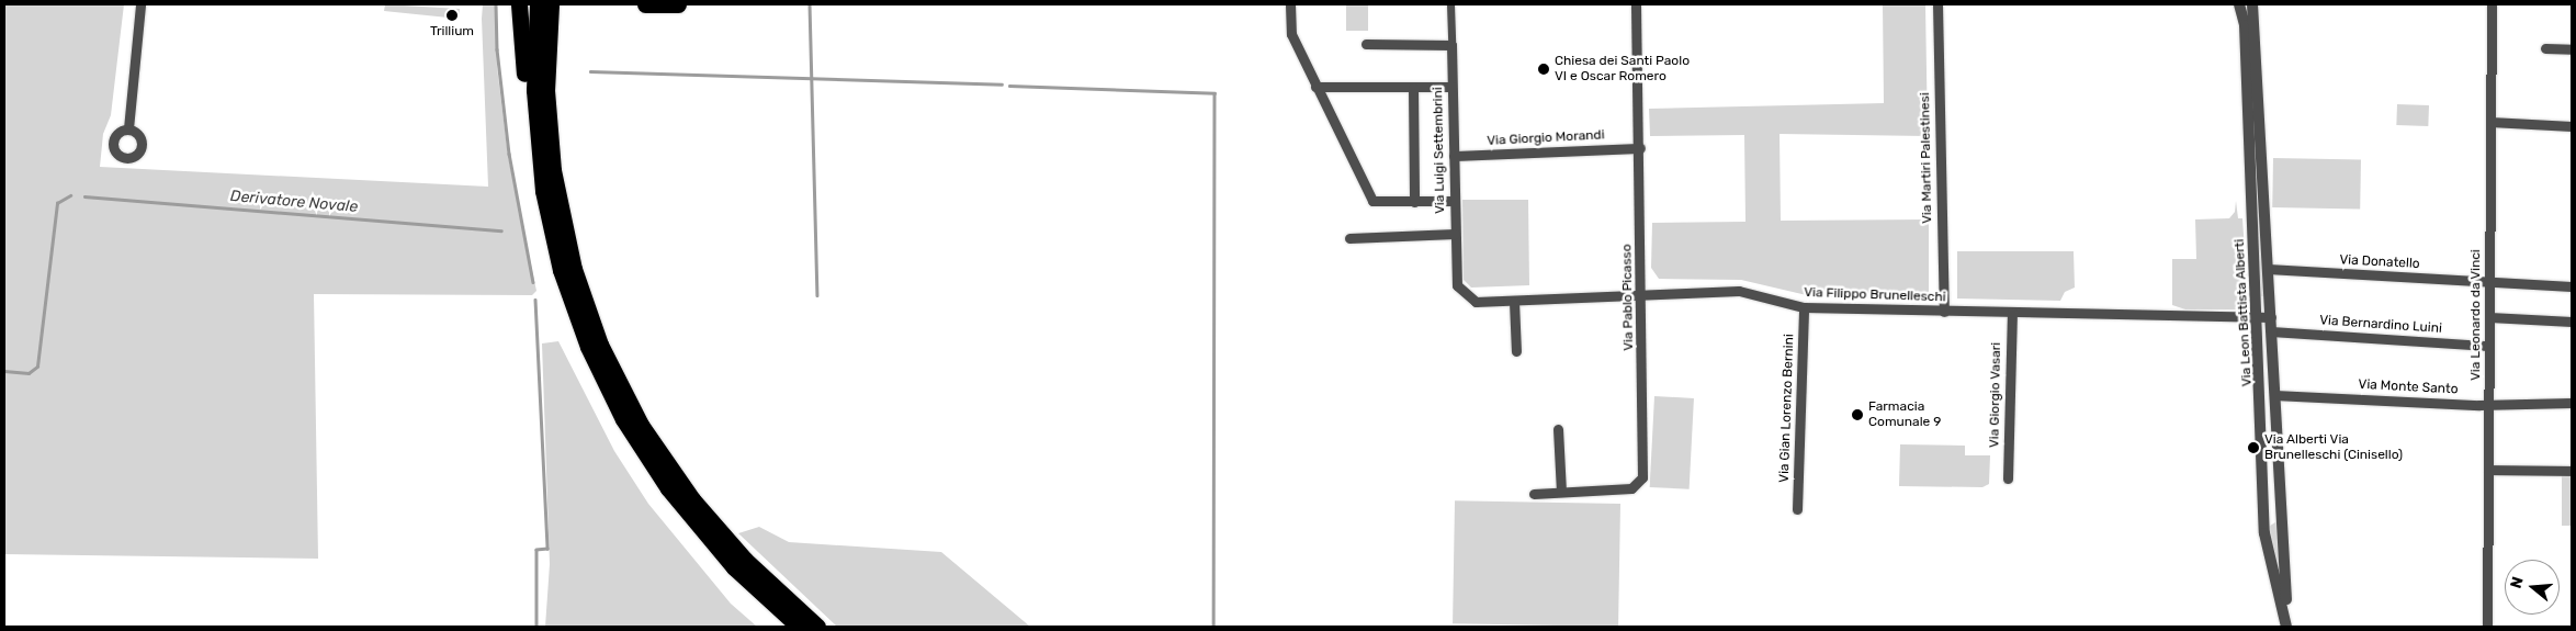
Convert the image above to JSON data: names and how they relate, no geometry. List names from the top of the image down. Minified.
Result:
{"streets":{"street":["Via Giorgio Morandi","Via Luigi Settembrini","Via Martiri Palestinesi","Via Donatello","Via Filippo Brunelleschi","Via Pablo Picasso","Via Leon Battista Alberti","Via Leonardo da Vinci","Via Bernardino Luini","Via Monte Santo","Via Giorgio Vasari","Via Gian Lorenzo Bernini"]},"crossings":[["Via Giorgio Morandi","Via Luigi Settembrini"],["Via Giorgio Morandi","Via Pablo Picasso"],["Via Luigi Settembrini","Via Filippo Brunelleschi"],["Via Martiri Palestinesi","Via Filippo Brunelleschi"],["Via Donatello","Via Leon Battista Alberti"],["Via Donatello","Via Leonardo da Vinci"],["Via Filippo Brunelleschi","Via Pablo Picasso"],["Via Filippo Brunelleschi","Via Leon Battista Alberti"],["Via Filippo Brunelleschi","Via Giorgio Vasari"],["Via Filippo Brunelleschi","Via Gian Lorenzo Bernini"],["Via Leon Battista Alberti","Via Bernardino Luini"],["Via Leon Battista Alberti","Via Monte Santo"],["Via Leonardo da Vinci","Via Bernardino Luini"],["Via Leonardo da Vinci","Via Monte Santo"]],"water":["Derivatore Novale"],"places":["Trillium","Chiesa dei Santi Paolo VI e Oscar Romero","Farmacia Comunale 9","Via Alberti Via Brunelleschi (Cinisello)"],"north":"left"}
